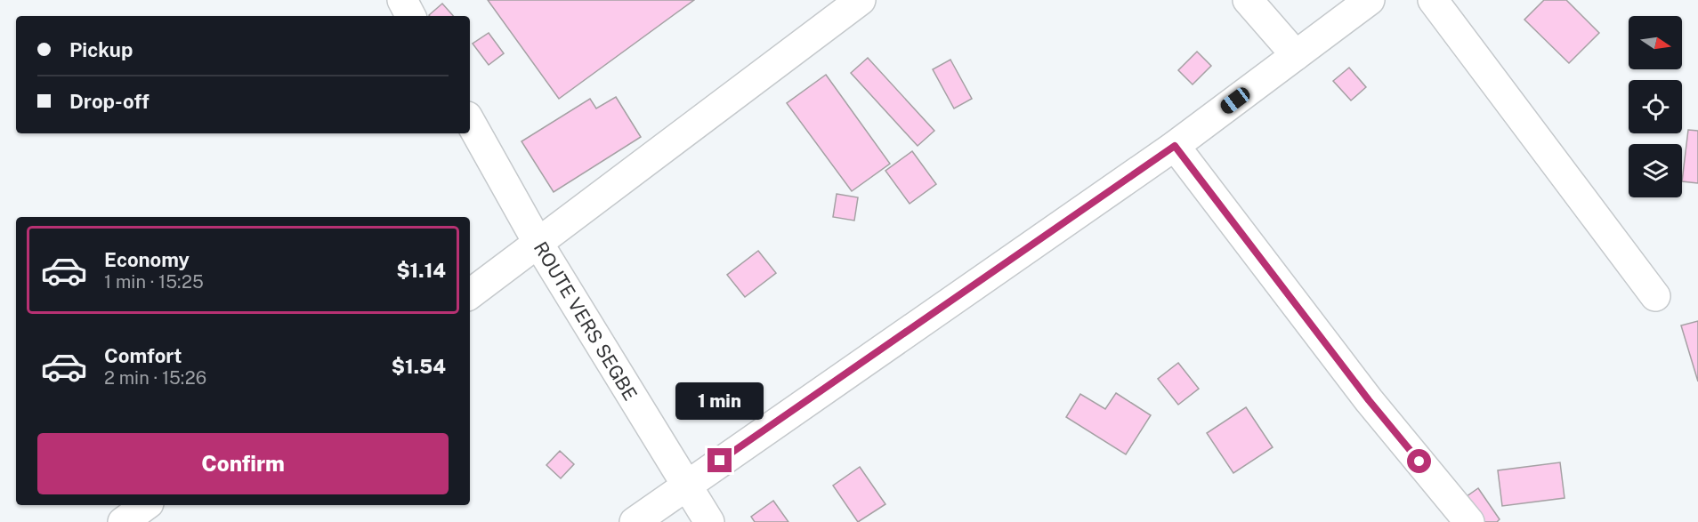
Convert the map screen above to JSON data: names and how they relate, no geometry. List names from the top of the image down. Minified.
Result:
{"streets":{"street":["ROUTE VERS SEGBE"]},"north":"right","page":{"banner":["Pickup","Drop-off"],"list":[{"name":"Economy","note":"1 min · 15:25","value":"$1.14"},{"name":"Comfort","note":"2 min · 15:26","value":"$1.54"}],"bubble":"1 min","buttons":"Confirm"}}
